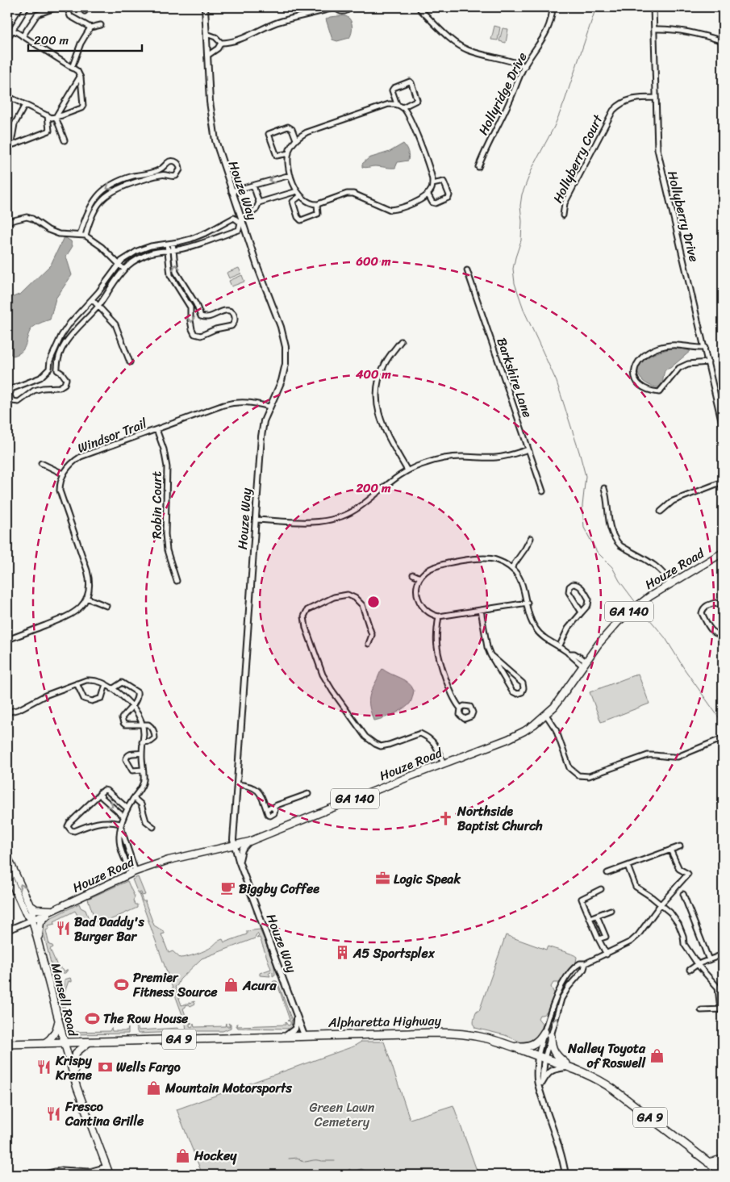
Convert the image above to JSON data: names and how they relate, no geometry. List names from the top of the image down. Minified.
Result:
{"streets":{"highway":["Alpharetta Highway","GA 9"],"main road":["Houze Road","GA 140","Mansell Road"],"street":["Hollyridge Drive","Hollyberry Court","Houze Way","Hollyberry Drive","Barkshire Lane","Windsor Trail","Robin Court"]},"crossings":[["Hollyberry Court","Hollyberry Drive"],["Houze Way","Windsor Trail"],["Houze Way","Houze Road"],["Houze Way","Alpharetta Highway"],["Windsor Trail","Robin Court"],["Houze Road","Mansell Road"],["Mansell Road","Alpharetta Highway"]],"parks":["Green Lawn Cemetery"],"places":{"church":["Northside Baptist Church"],"office":["Logic Speak"],"cafe":["Biggby Coffee"],"restaurant":["Bad Daddy's Burger Bar","Krispy Kreme","Fresco Cantina Grille"],"building":["A5 Sportsplex"],"sports":["Premier Fitness Source","The Row House"],"shop":["Acura","Nalley Toyota of Roswell","Mountain Motorsports","Hockey"],"bank":["Wells Fargo"]},"scale_bar":"200 m","rings":["600 m","400 m","200 m"]}
